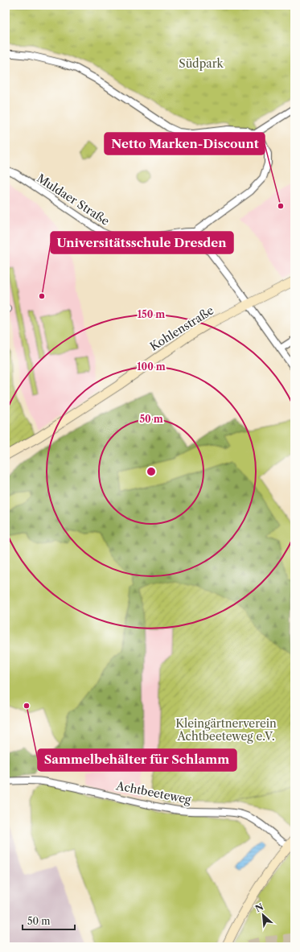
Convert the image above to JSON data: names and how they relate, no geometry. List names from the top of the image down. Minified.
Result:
{"streets":{"street":["Muldaer Straße","Kohlenstraße","Achtbeeteweg"]},"parks":["Südpark","Kleingärtnerverein Achtbeeteweg e.V."],"places":["Netto Marken-Discount","Universitätsschule Dresden","Sammelbehälter für Schlamm"],"scale_bar":"50 m","north":"top left","rings":["150 m","100 m","50 m"]}
